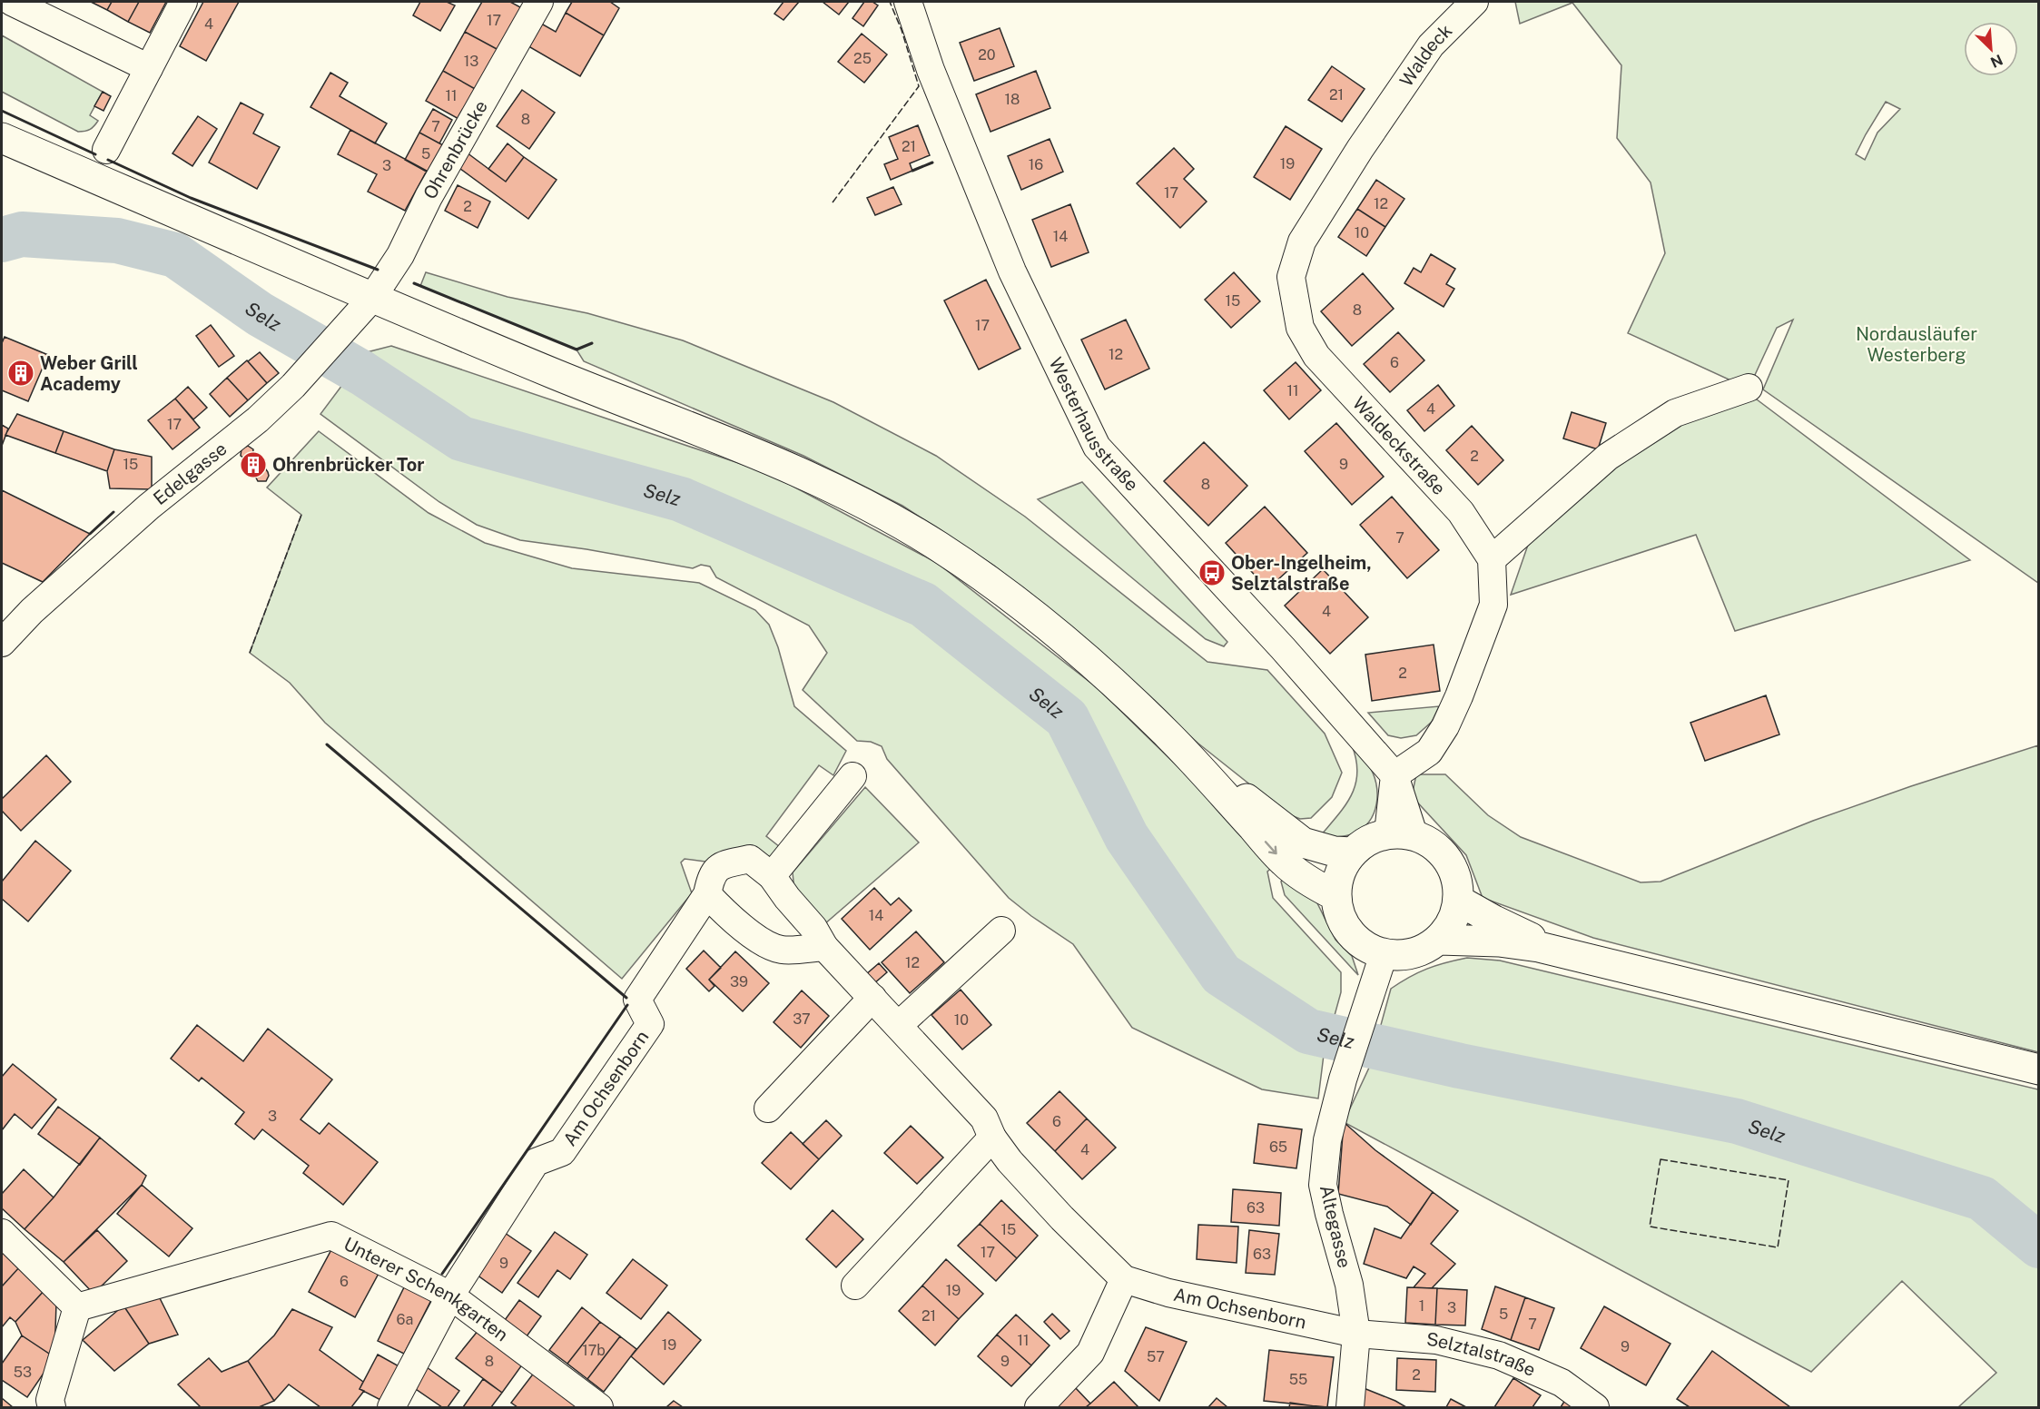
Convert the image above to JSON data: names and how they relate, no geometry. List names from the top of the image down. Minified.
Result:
{"streets":{"street":["Waldeck","Ohrenbrücke","Westerhausstraße","Waldeckstraße","Edelgasse","Am Ochsenborn","Altegasse","Unterer Schenkgarten","Selztalstraße"]},"crossings":[["Waldeck","Waldeckstraße"],["Ohrenbrücke","Edelgasse"],["Am Ochsenborn","Altegasse"],["Am Ochsenborn","Unterer Schenkgarten"],["Am Ochsenborn","Selztalstraße"],["Altegasse","Selztalstraße"]],"water":["Selz"],"parks":["Nordausläufer Westerberg"],"places":{"building":["Weber Grill Academy","Ohrenbrücker Tor"],"bus stop":["Ober-Ingelheim, Selztalstraße"]},"house_numbers":["17","4","20","25","13","21","11","18","8","7","21","5","19","16","3","17","12","2","10","14","15","8","17","12","6","11","4","17","2","15","9","8","7","4","2","14","12","39","37","10","3","6","65","4","63","15","17","63","9","6","19","1","3","5","21","6a","7","11","19","9","17b","57","8","9","53","2","55"],"north":"bottom right"}
